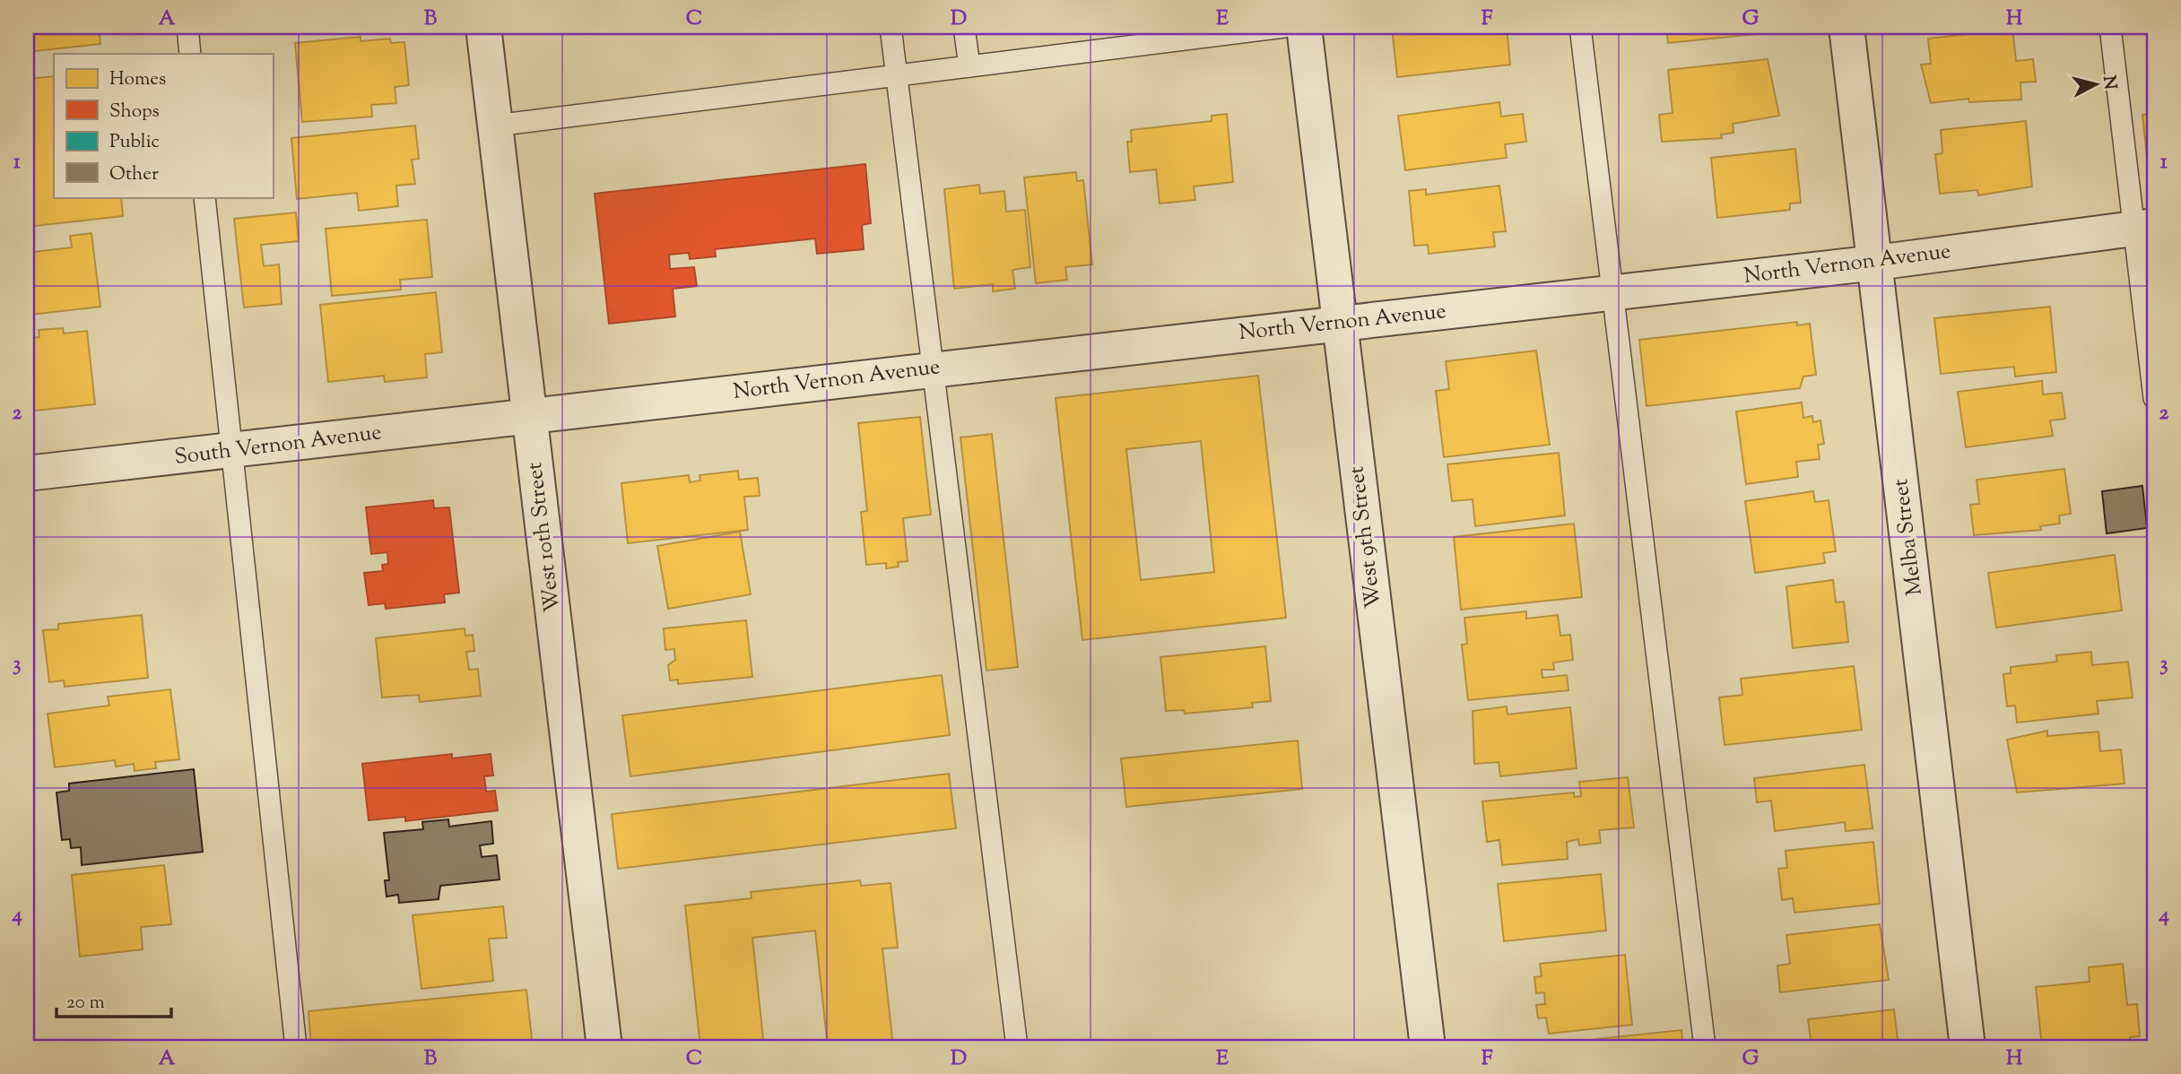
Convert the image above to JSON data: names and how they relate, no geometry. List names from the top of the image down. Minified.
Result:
{"streets":{"street":["North Vernon Avenue","South Vernon Avenue","West 10th Street","West 9th Street","Melba Street"]},"crossings":[["North Vernon Avenue","South Vernon Avenue"],["North Vernon Avenue","West 10th Street"],["North Vernon Avenue","West 9th Street"],["North Vernon Avenue","Melba Street"],["South Vernon Avenue","West 10th Street"]],"legend":["Homes","Shops","Public","Other"],"scale_bar":"20 m","north":"right","grid":{"columns":["A","B","C","D","E","F","G","H"],"rows":["1","2","3","4"]}}
